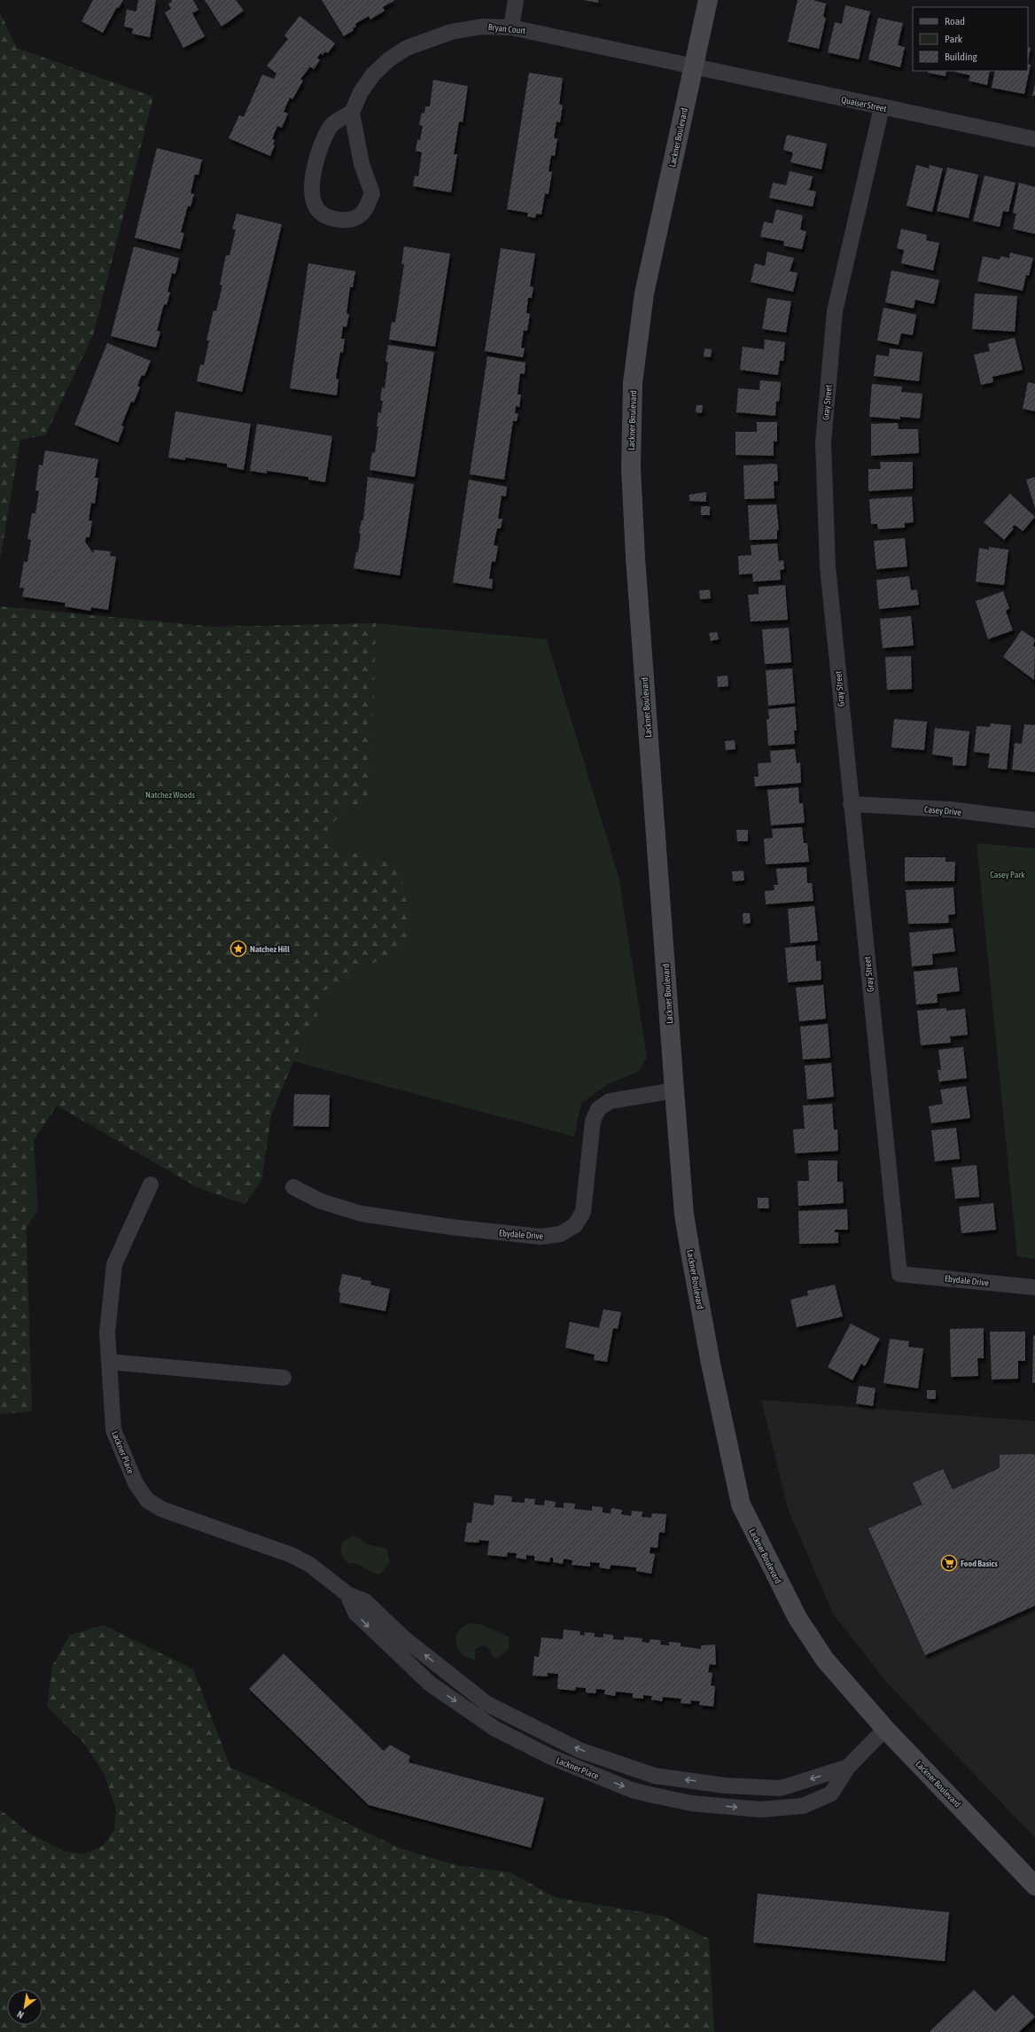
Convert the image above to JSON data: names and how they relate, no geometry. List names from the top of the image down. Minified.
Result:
{"streets":{"main road":["Lackner Boulevard"],"street":["Bryan Court","Quaiser Street","Gray Street","Casey Drive","Ebydale Drive","Lackner Place"]},"crossings":[["Bryan Court","Quaiser Street"],["Bryan Court","Lackner Boulevard"],["Quaiser Street","Lackner Boulevard"],["Quaiser Street","Gray Street"],["Lackner Boulevard","Ebydale Drive"],["Lackner Boulevard","Lackner Place"],["Gray Street","Casey Drive"],["Gray Street","Ebydale Drive"]],"parks":["Natchez Woods","Casey Park"],"places":{"place":["Natchez Hill"],"supermarket":["Food Basics"]},"legend":["Road","Park","Building"],"north":"bottom left"}
